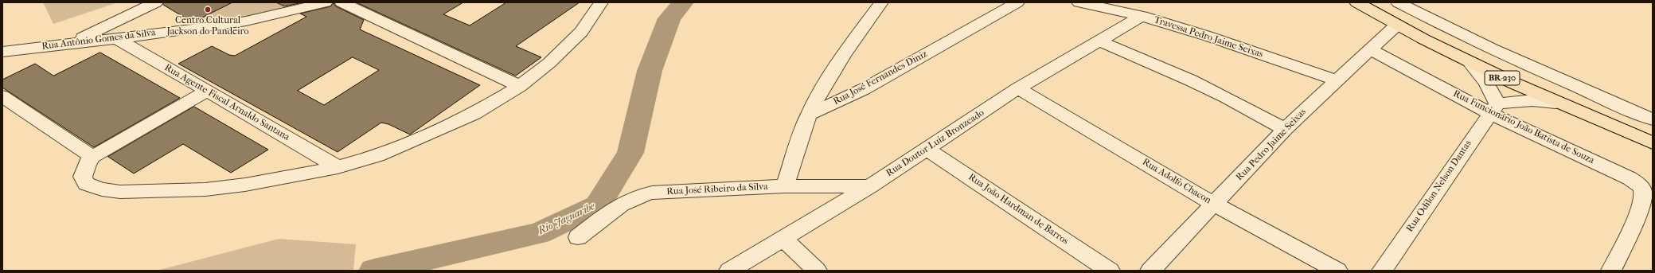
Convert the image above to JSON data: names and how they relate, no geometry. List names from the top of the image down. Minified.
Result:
{"streets":{"highway":["BR-230"],"street":["Travessa Pedro Jaime Seixas","Rua Antônio Gomes da Silva","Rua José Fernandes Diniz","Rua Agente Fiscal Arnaldo Santana","Rua Funcionário João Batista de Souza","Rua Doutor Luiz Bronzeado","Rua Pedro Jaime Seixas","Rua Adolfo Chacon","Rua Odilon Nelson Dantas","Rua José Ribeiro da Silva","Rua João Hardman de Barros"]},"crossings":[["Travessa Pedro Jaime Seixas","Rua Doutor Luiz Bronzeado"],["Travessa Pedro Jaime Seixas","Rua Pedro Jaime Seixas"],["Rua Antônio Gomes da Silva","Rua Agente Fiscal Arnaldo Santana"],["BR-230","Rua Pedro Jaime Seixas"],["Rua Funcionário João Batista de Souza","Rua Pedro Jaime Seixas"],["Rua Funcionário João Batista de Souza","Rua Odilon Nelson Dantas"],["Rua Doutor Luiz Bronzeado","Rua Adolfo Chacon"],["Rua Doutor Luiz Bronzeado","Rua José Ribeiro da Silva"],["Rua Doutor Luiz Bronzeado","Rua João Hardman de Barros"],["Rua Pedro Jaime Seixas","Rua Adolfo Chacon"]],"water":["Rio Jaguaribe"],"places":["Centro Cultural Jackson do Pandeiro"]}
